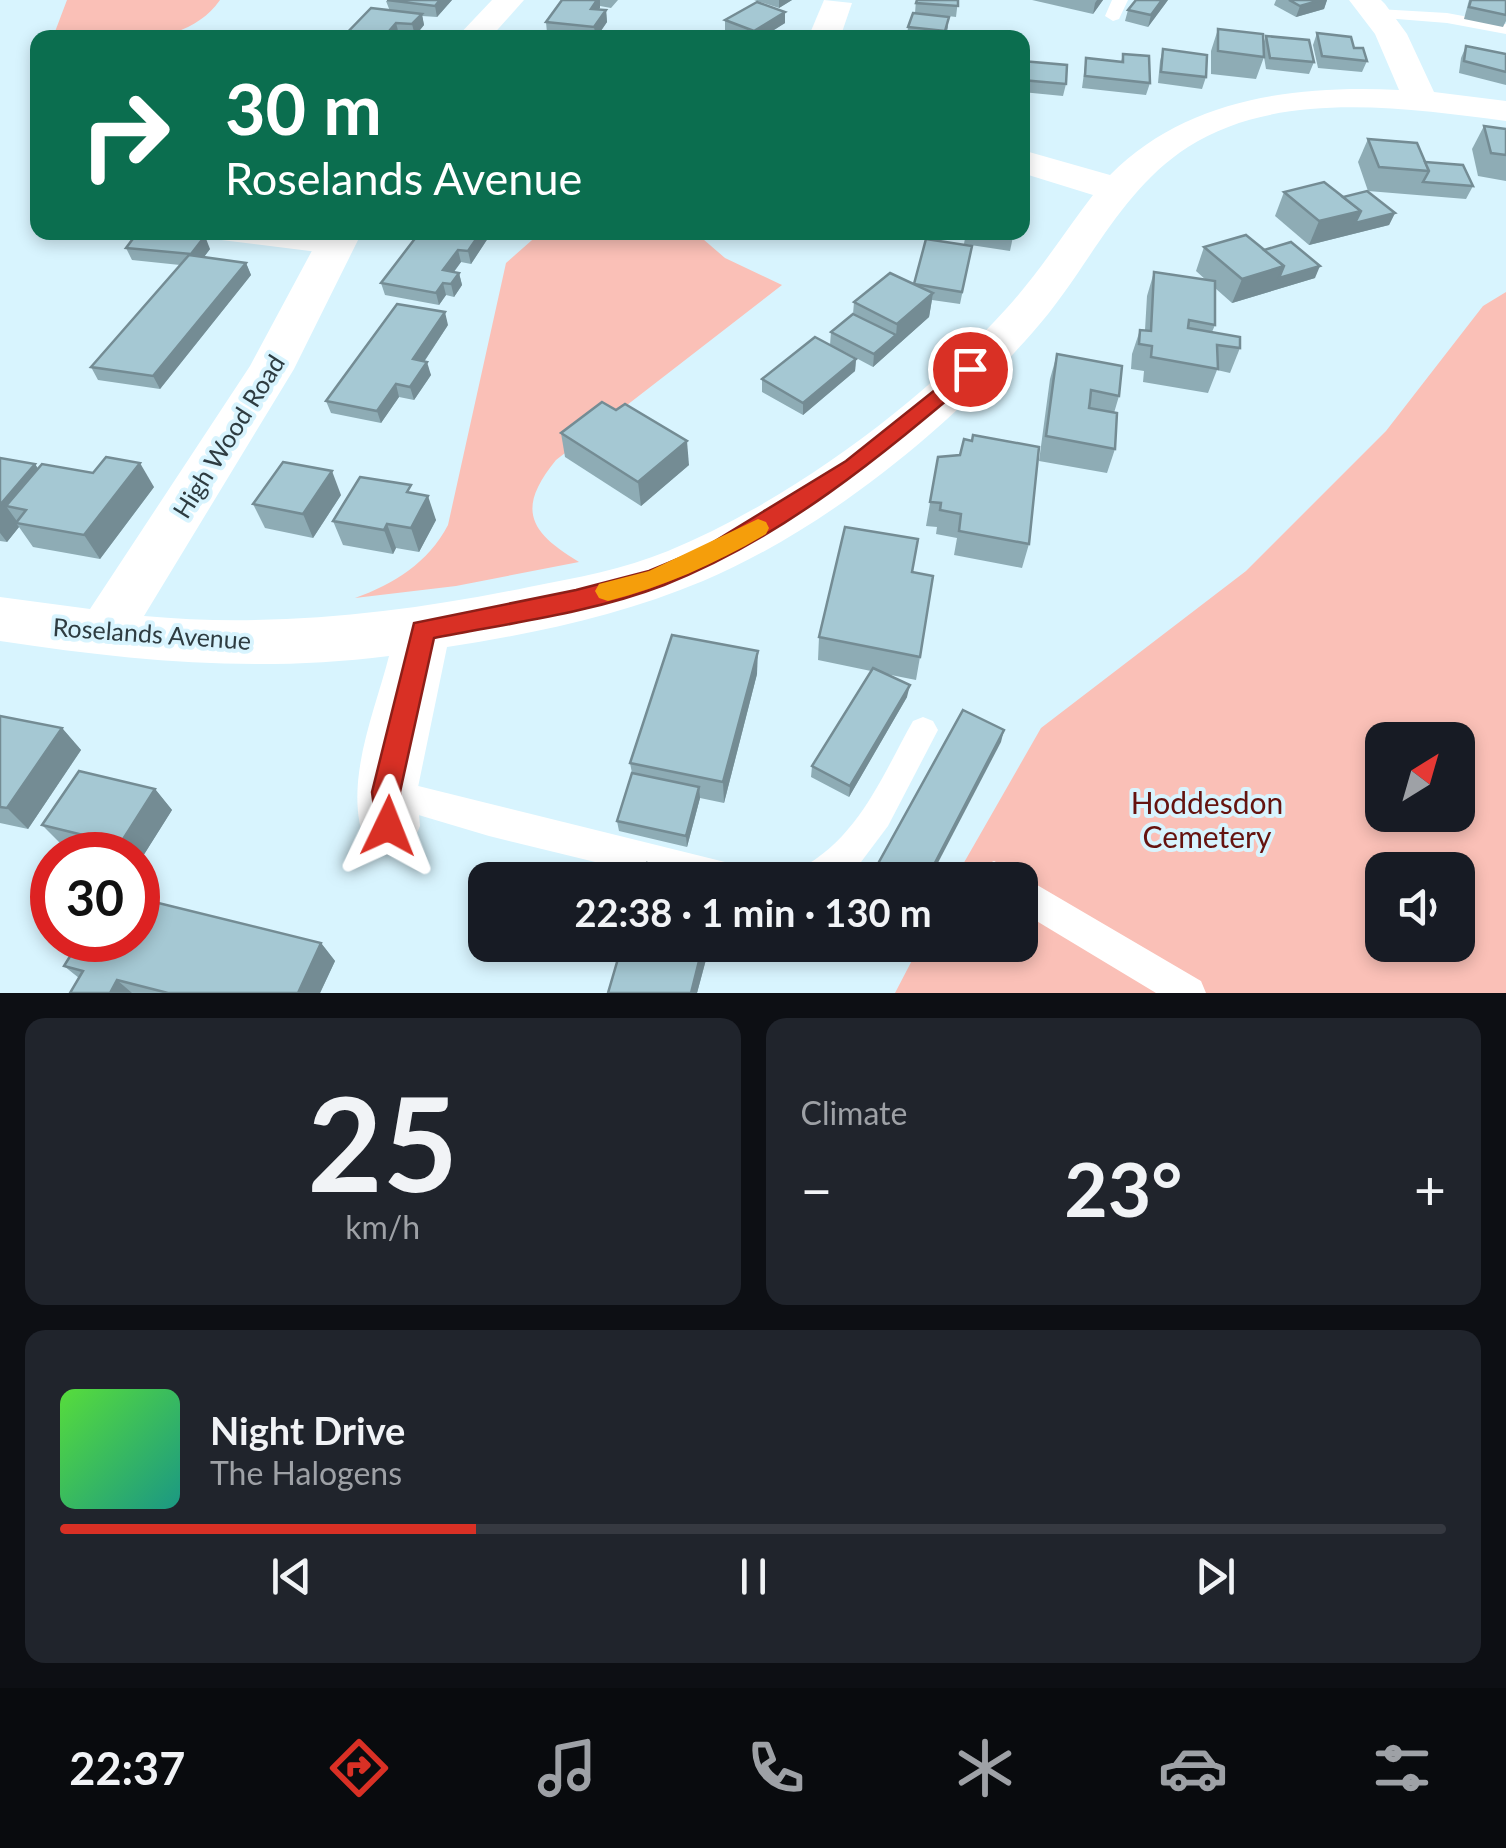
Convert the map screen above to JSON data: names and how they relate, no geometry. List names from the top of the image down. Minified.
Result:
{"streets":{"street":["High Wood Road","Roselands Avenue"]},"crossings":[["High Wood Road","Roselands Avenue"]],"parks":["Hoddesdon Cemetery"],"north":"top right","page":{"turn":["30 m","Roselands Avenue"],"limit":"30","trip":"22:38 · 1 min · 130 m","tile":[["25","km/h"],"Climate"],"heat":["−","23°","+"],"song":["Night Drive","The Halogens"],"tabs":"22:37"}}
